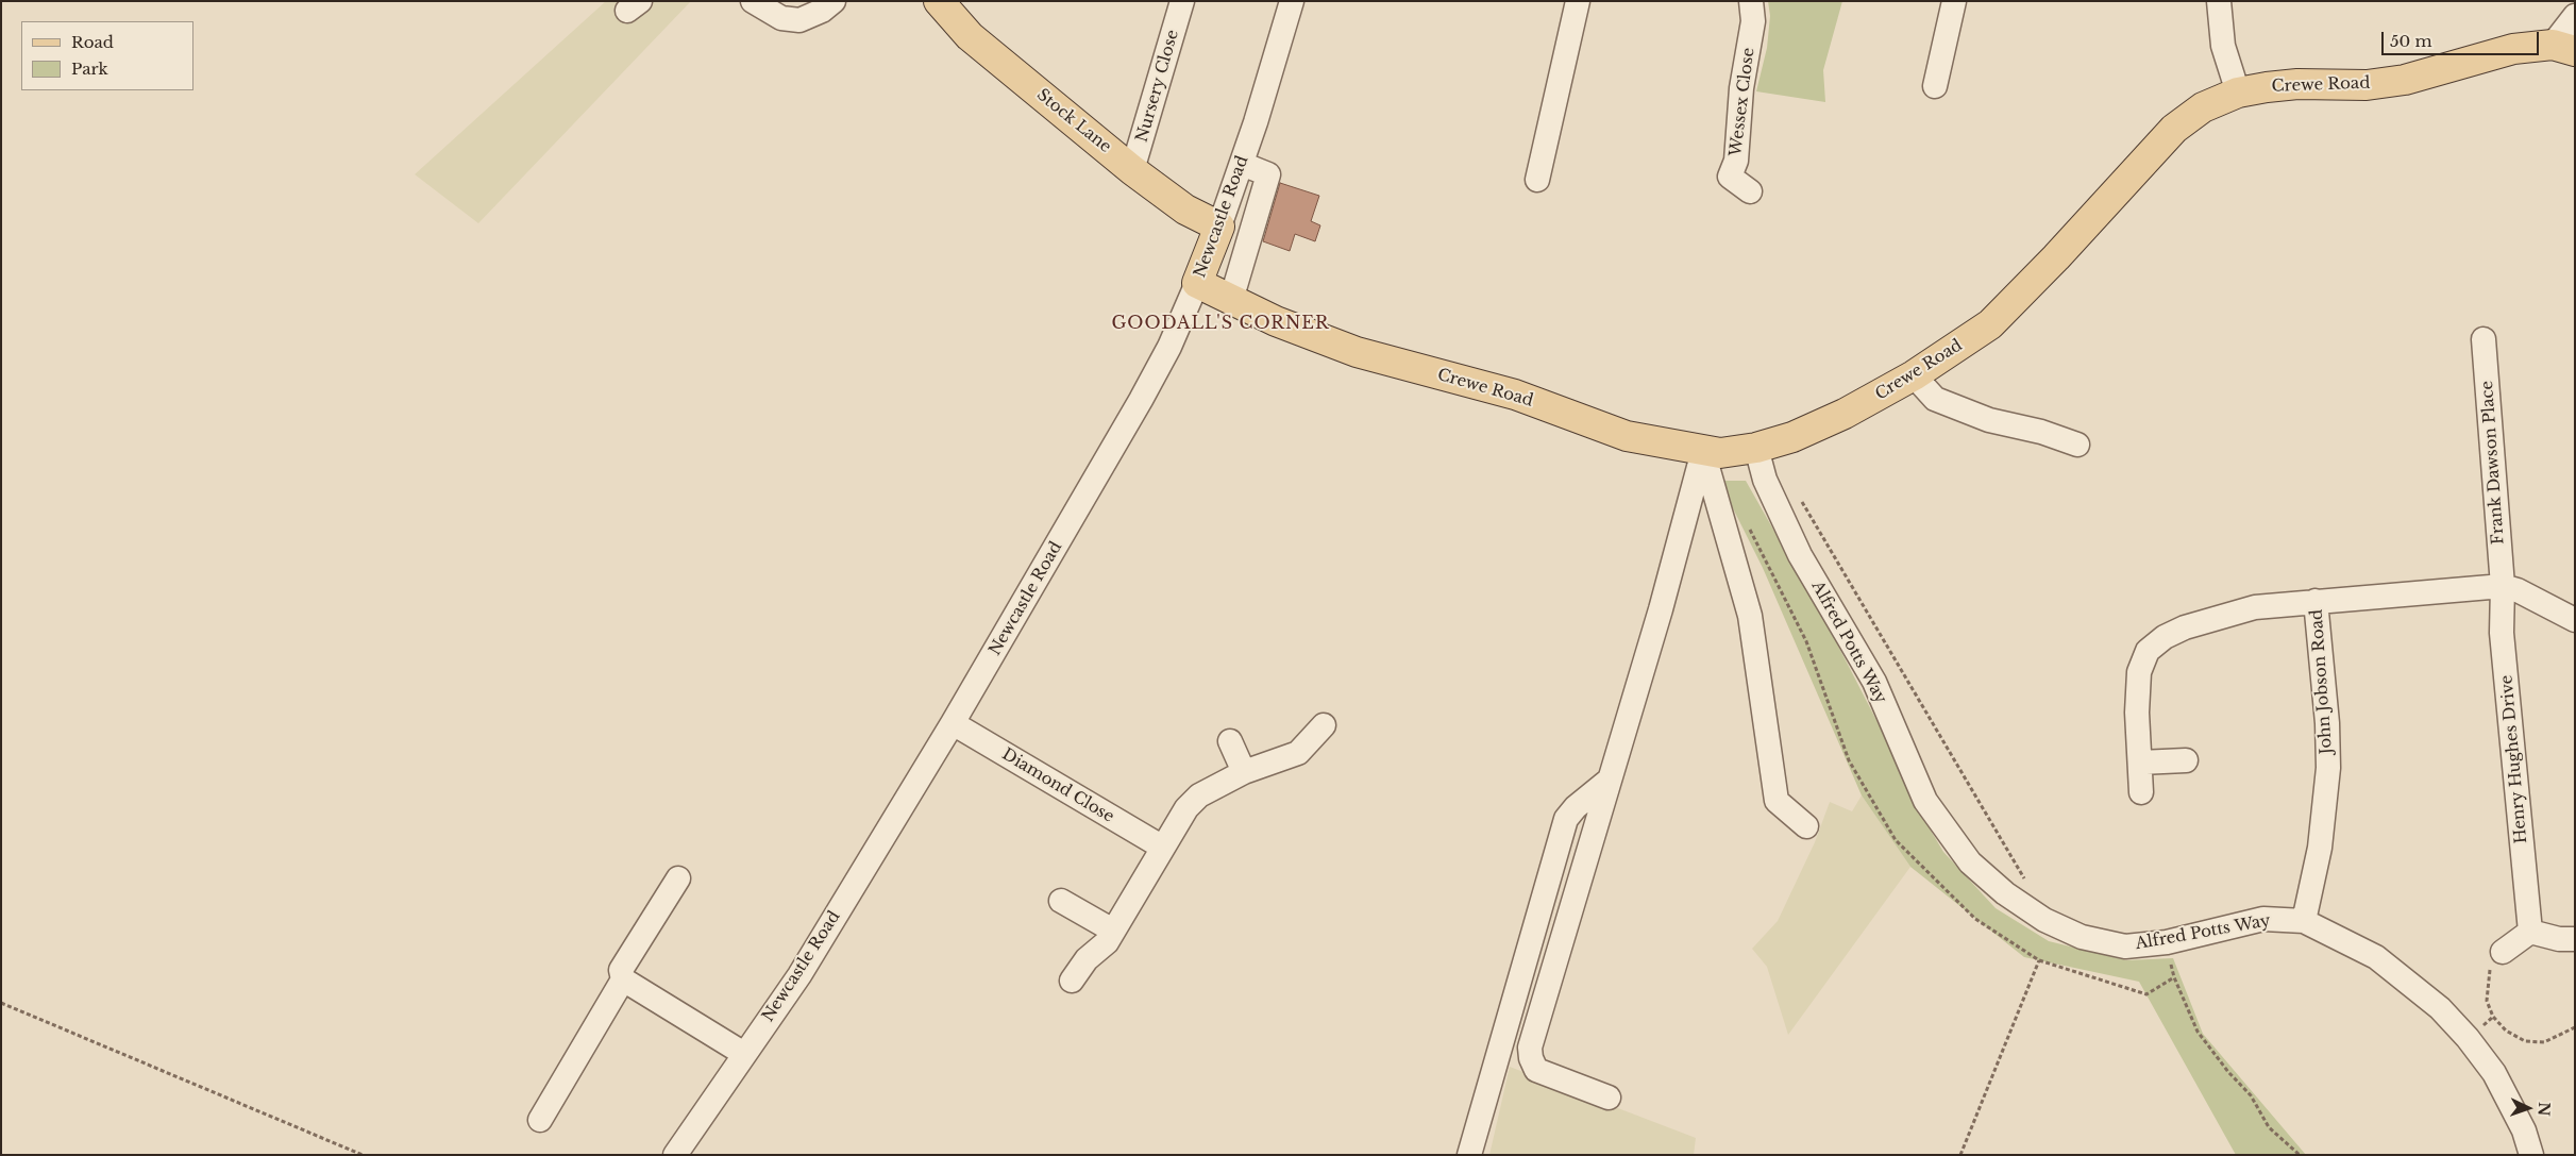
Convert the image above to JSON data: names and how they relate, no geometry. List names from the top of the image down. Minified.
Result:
{"streets":{"main road":["Crewe Road","Stock Lane","Newcastle Road"],"street":["Nursery Close","Wessex Close","Frank Dawson Place","Alfred Potts Way","John Jobson Road","Henry Hughes Drive","Diamond Close"]},"crossings":[["Crewe Road","Newcastle Road"],["Crewe Road","Alfred Potts Way"],["Nursery Close","Stock Lane"],["Stock Lane","Newcastle Road"],["Newcastle Road","Diamond Close"],["Frank Dawson Place","Henry Hughes Drive"],["Alfred Potts Way","John Jobson Road"]],"districts":["GOODALL'S CORNER"],"legend":["Road","Park"],"scale_bar":"50 m","north":"right"}
